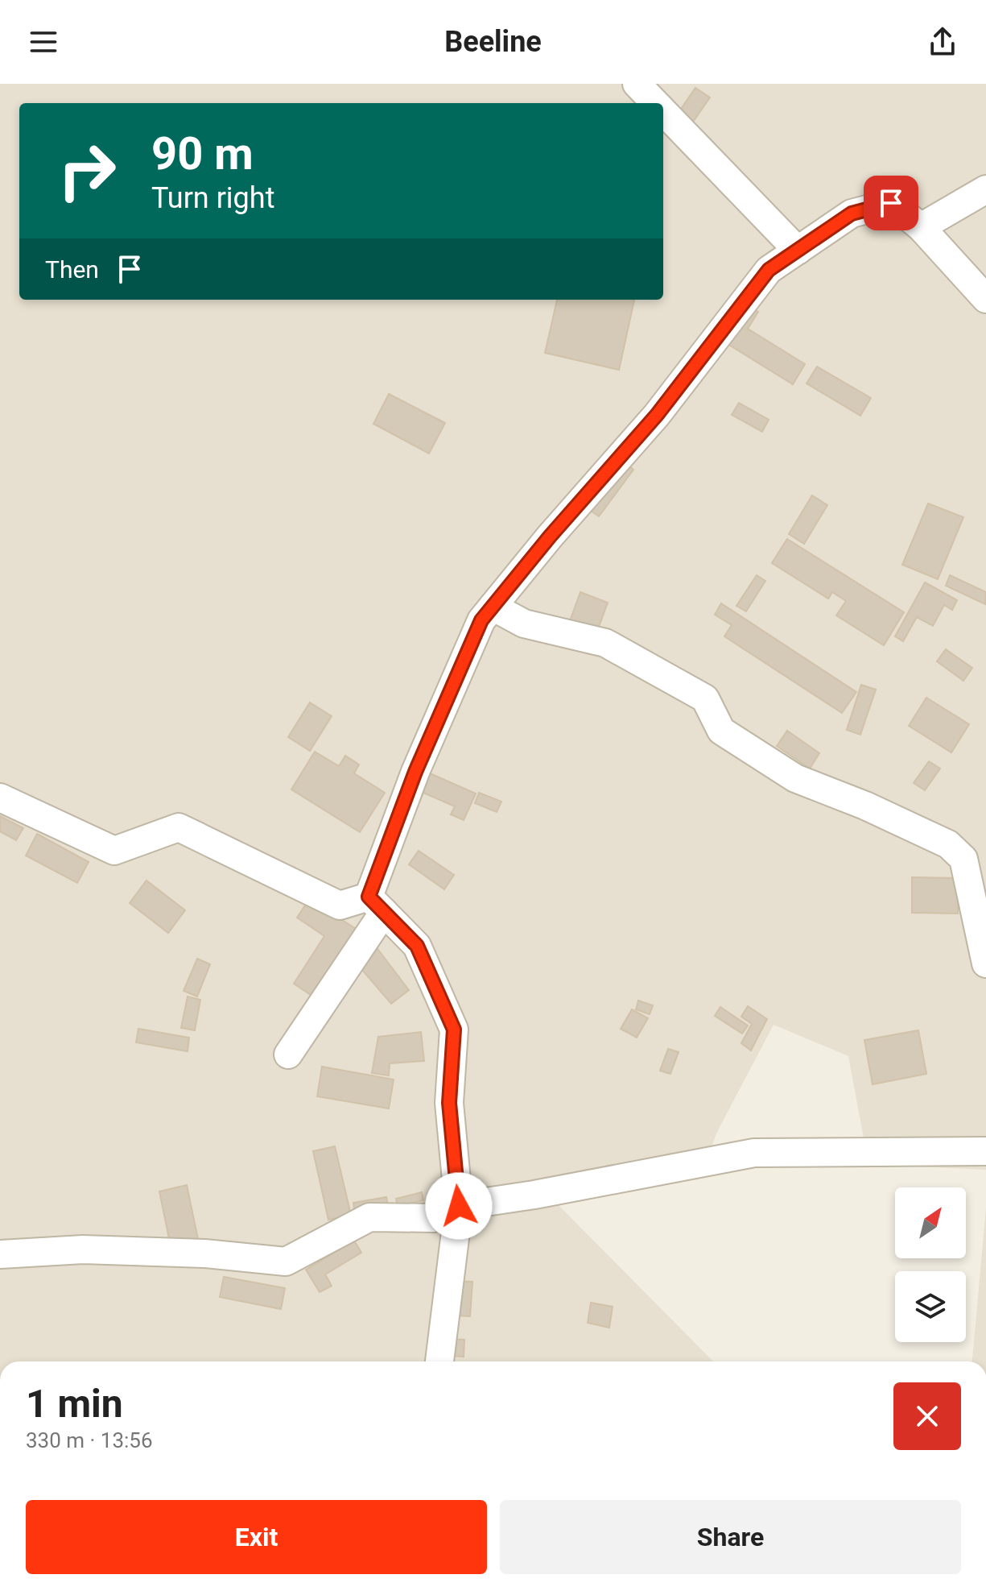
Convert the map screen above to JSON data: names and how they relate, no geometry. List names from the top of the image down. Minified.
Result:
{"north":"top right","page":{"header":"Beeline","turn":["90 m","Turn right"],"then":"Then","heading":["1 min","330 m · 13:56"],"buttons":["Exit","Share"]}}
